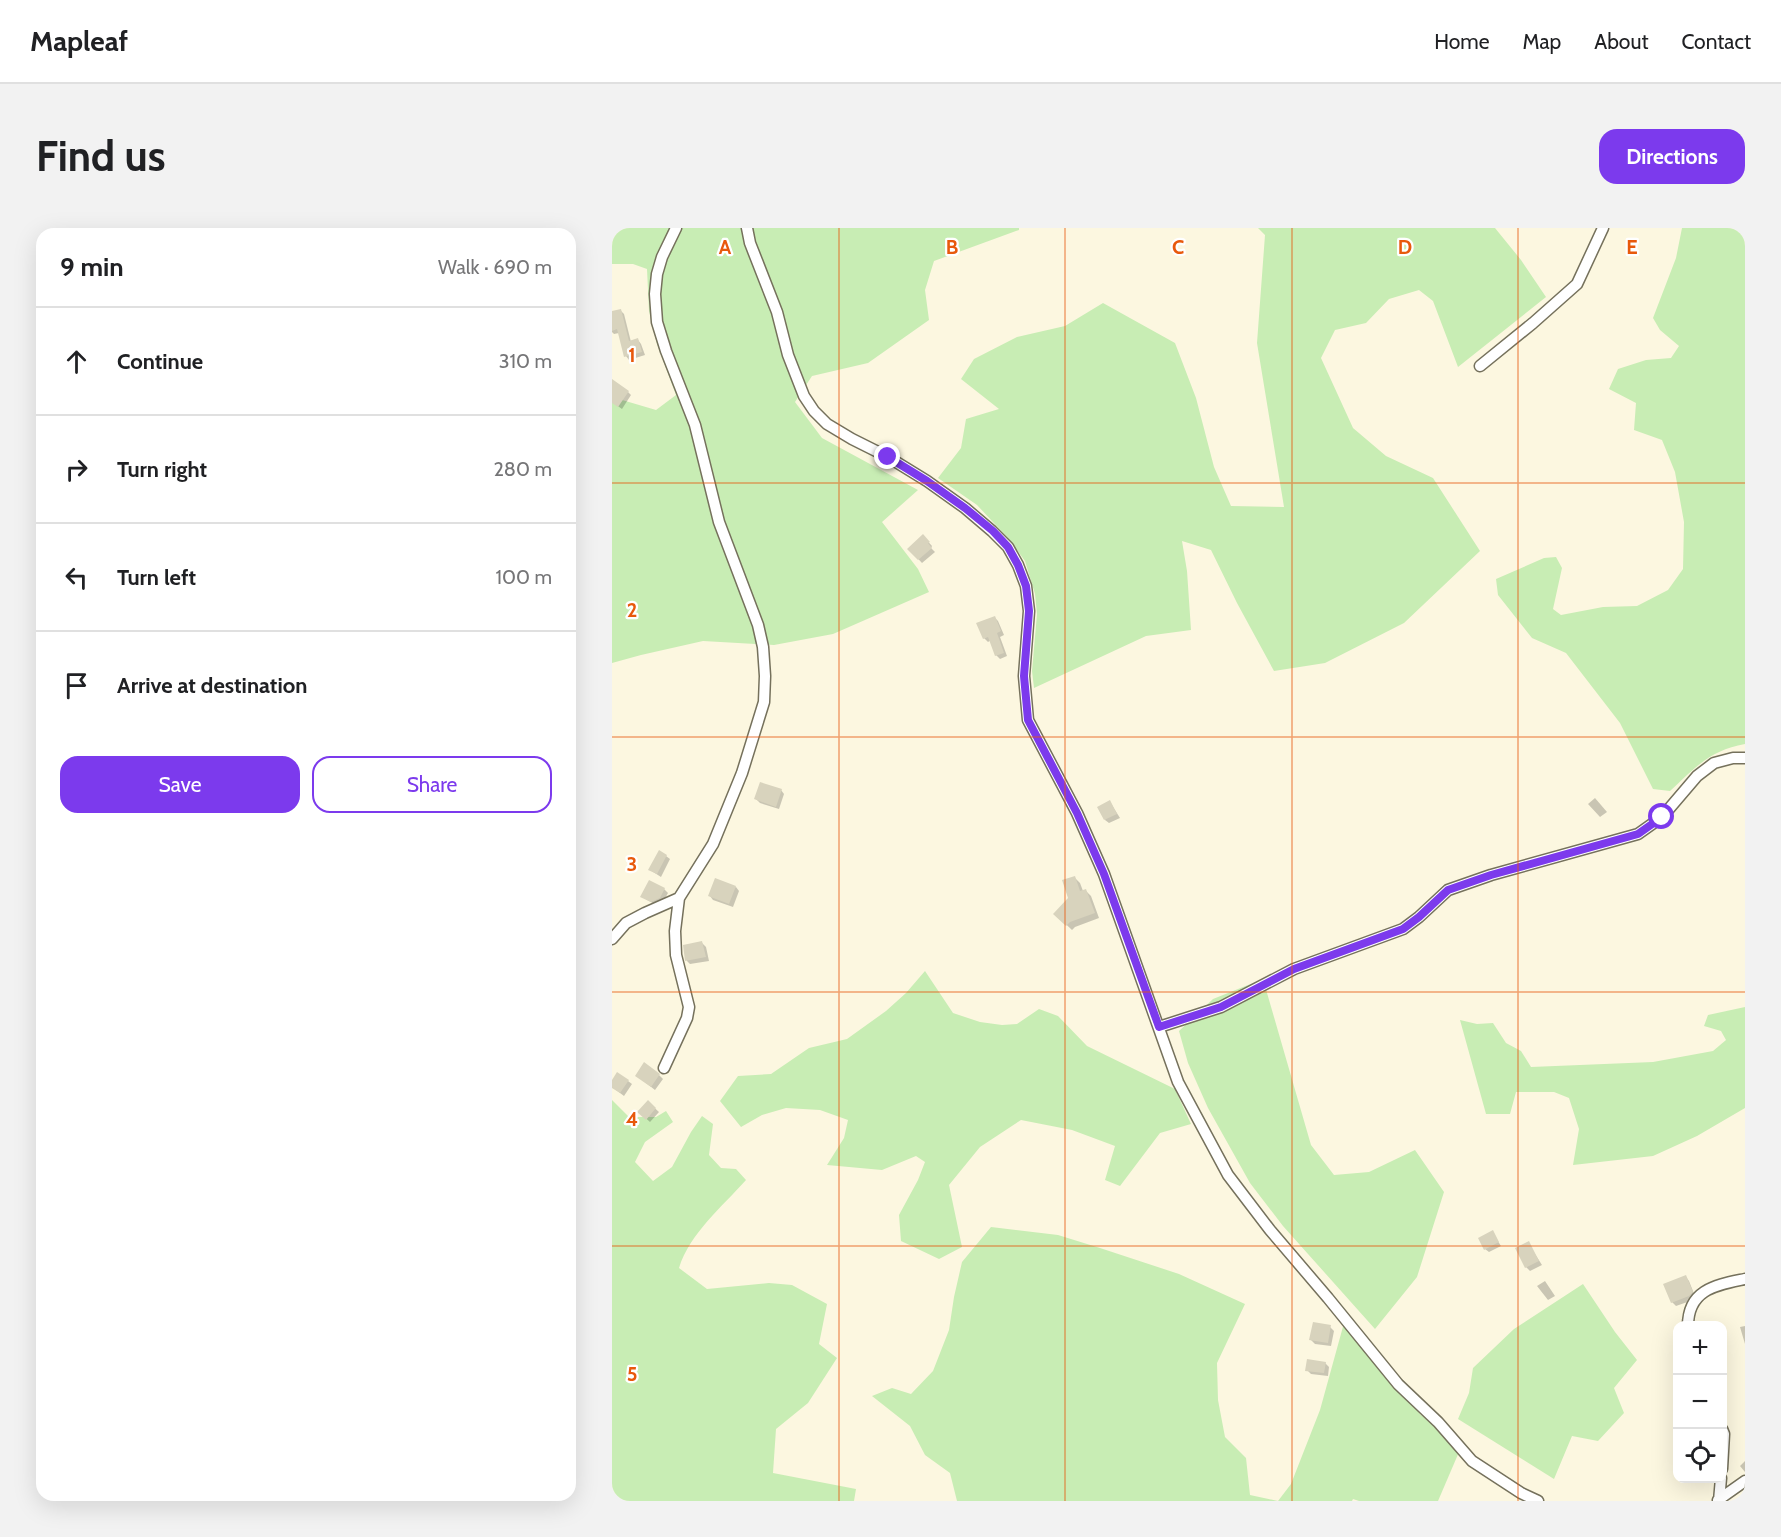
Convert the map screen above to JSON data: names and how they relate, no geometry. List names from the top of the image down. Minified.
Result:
{"page":{"header":"Mapleaf","nav":["Home","Map","About","Contact"],"buttons":["Directions",["Save","Share"]],"title":"Find us","heading":["9 min","Walk · 690 m"],"list":[["Continue","310 m"],["Turn right","280 m"],["Turn left","100 m"],"Arrive at destination"],"map_buttons":["+","−"]},"grid":{"columns":["A","B","C","D","E"],"rows":["1","2","3","4","5"]}}
